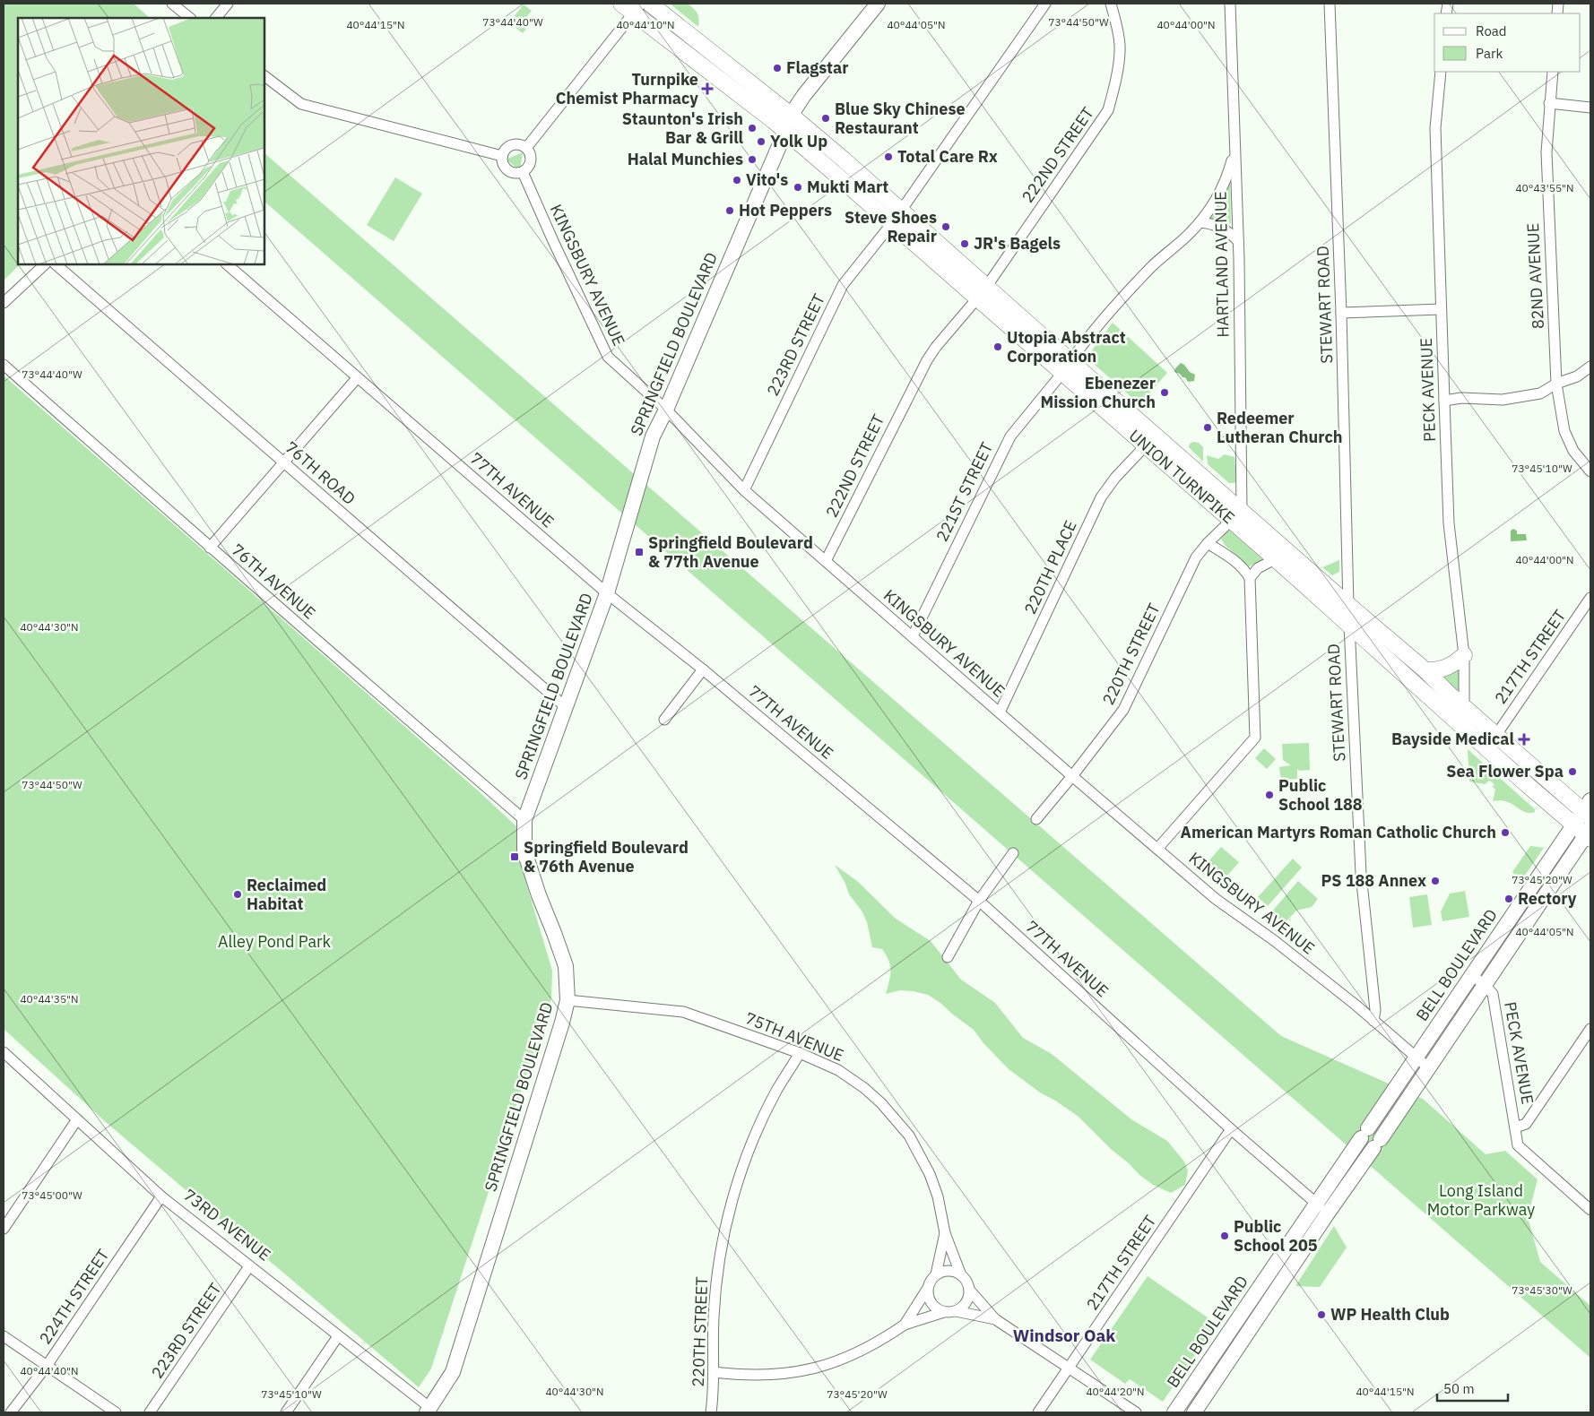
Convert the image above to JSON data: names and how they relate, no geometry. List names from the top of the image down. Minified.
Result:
{"streets":{"main road":["SPRINGFIELD BOULEVARD","UNION TURNPIKE","BELL BOULEVARD"],"street":["222ND STREET","HARTLAND AVENUE","KINGSBURY AVENUE","82ND AVENUE","STEWART ROAD","223RD STREET","PECK AVENUE","76TH ROAD","77TH AVENUE","221ST STREET","220TH PLACE","76TH AVENUE","220TH STREET","217TH STREET","75TH AVENUE","73RD AVENUE","224TH STREET"]},"crossings":[["222ND STREET","KINGSBURY AVENUE"],["222ND STREET","UNION TURNPIKE"],["HARTLAND AVENUE","UNION TURNPIKE"],["HARTLAND AVENUE","221ST STREET"],["HARTLAND AVENUE","220TH STREET"],["KINGSBURY AVENUE","STEWART ROAD"],["KINGSBURY AVENUE","SPRINGFIELD BOULEVARD"],["KINGSBURY AVENUE","223RD STREET"],["KINGSBURY AVENUE","221ST STREET"],["KINGSBURY AVENUE","220TH PLACE"],["KINGSBURY AVENUE","220TH STREET"],["KINGSBURY AVENUE","BELL BOULEVARD"],["STEWART ROAD","UNION TURNPIKE"],["SPRINGFIELD BOULEVARD","76TH ROAD"],["SPRINGFIELD BOULEVARD","UNION TURNPIKE"],["SPRINGFIELD BOULEVARD","77TH AVENUE"],["SPRINGFIELD BOULEVARD","76TH AVENUE"],["SPRINGFIELD BOULEVARD","75TH AVENUE"],["SPRINGFIELD BOULEVARD","73RD AVENUE"],["223RD STREET","UNION TURNPIKE"],["223RD STREET","73RD AVENUE"],["PECK AVENUE","UNION TURNPIKE"],["PECK AVENUE","BELL BOULEVARD"],["UNION TURNPIKE","221ST STREET"],["UNION TURNPIKE","220TH PLACE"],["UNION TURNPIKE","220TH STREET"],["UNION TURNPIKE","217TH STREET"],["UNION TURNPIKE","BELL BOULEVARD"],["77TH AVENUE","217TH STREET"],["77TH AVENUE","BELL BOULEVARD"],["220TH STREET","75TH AVENUE"],["73RD AVENUE","224TH STREET"]],"districts":["Windsor Oak"],"parks":["Alley Pond Park","Long Island Motor Parkway"],"places":{"other":["Flagstar","Blue Sky Chinese Restaurant","Staunton's Irish Bar & Grill","Yolk Up","Total Care Rx","Halal Munchies","Vito's","Mukti Mart","Hot Peppers","Steve Shoes Repair","JR's Bagels","Utopia Abstract Corporation","Ebenezer Mission Church","Redeemer Lutheran Church","Sea Flower Spa","Public School 188","American Martyrs Roman Catholic Church","PS 188 Annex","Reclaimed Habitat","Rectory","Public School 205","WP Health Club"],"health":["Turnpike Chemist Pharmacy","Bayside Medical"],"transit":["Springfield Boulevard & 77th Avenue","Springfield Boulevard & 76th Avenue"]},"legend":["Road","Park"],"scale_bar":"50 m","coordinates":["73°44'40\"W","73°44'50\"W","40°44'15\"N","40°44'10\"N","40°44'05\"N","40°44'00\"N","40°43'55\"N","73°45'10\"W","40°44'30\"N","73°45'20\"W","40°44'35\"N","73°45'00\"W","73°45'30\"W","40°44'40\"N","40°44'20\"N"]}
